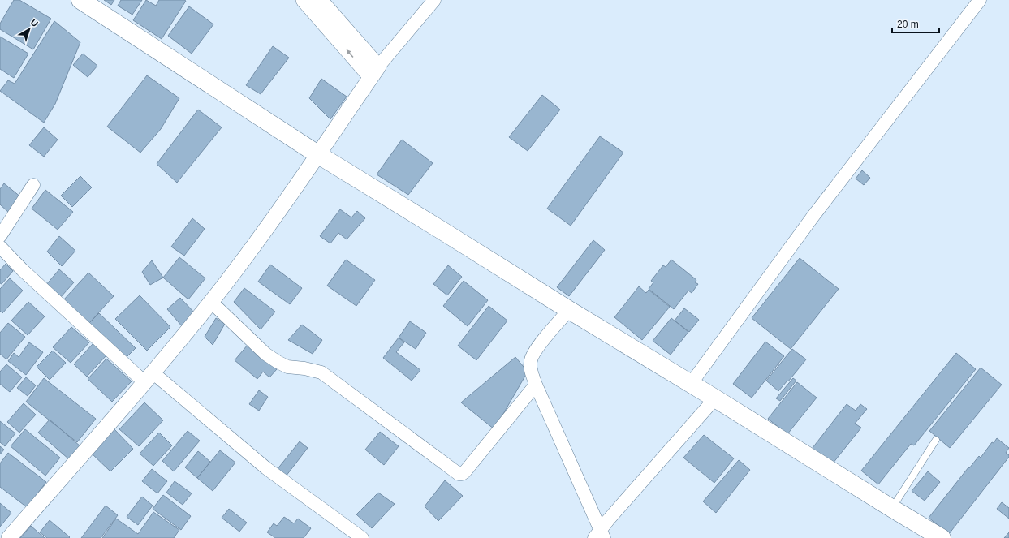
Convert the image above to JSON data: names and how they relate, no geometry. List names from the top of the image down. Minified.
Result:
{"scale_bar":"20 m","north":"top right"}
